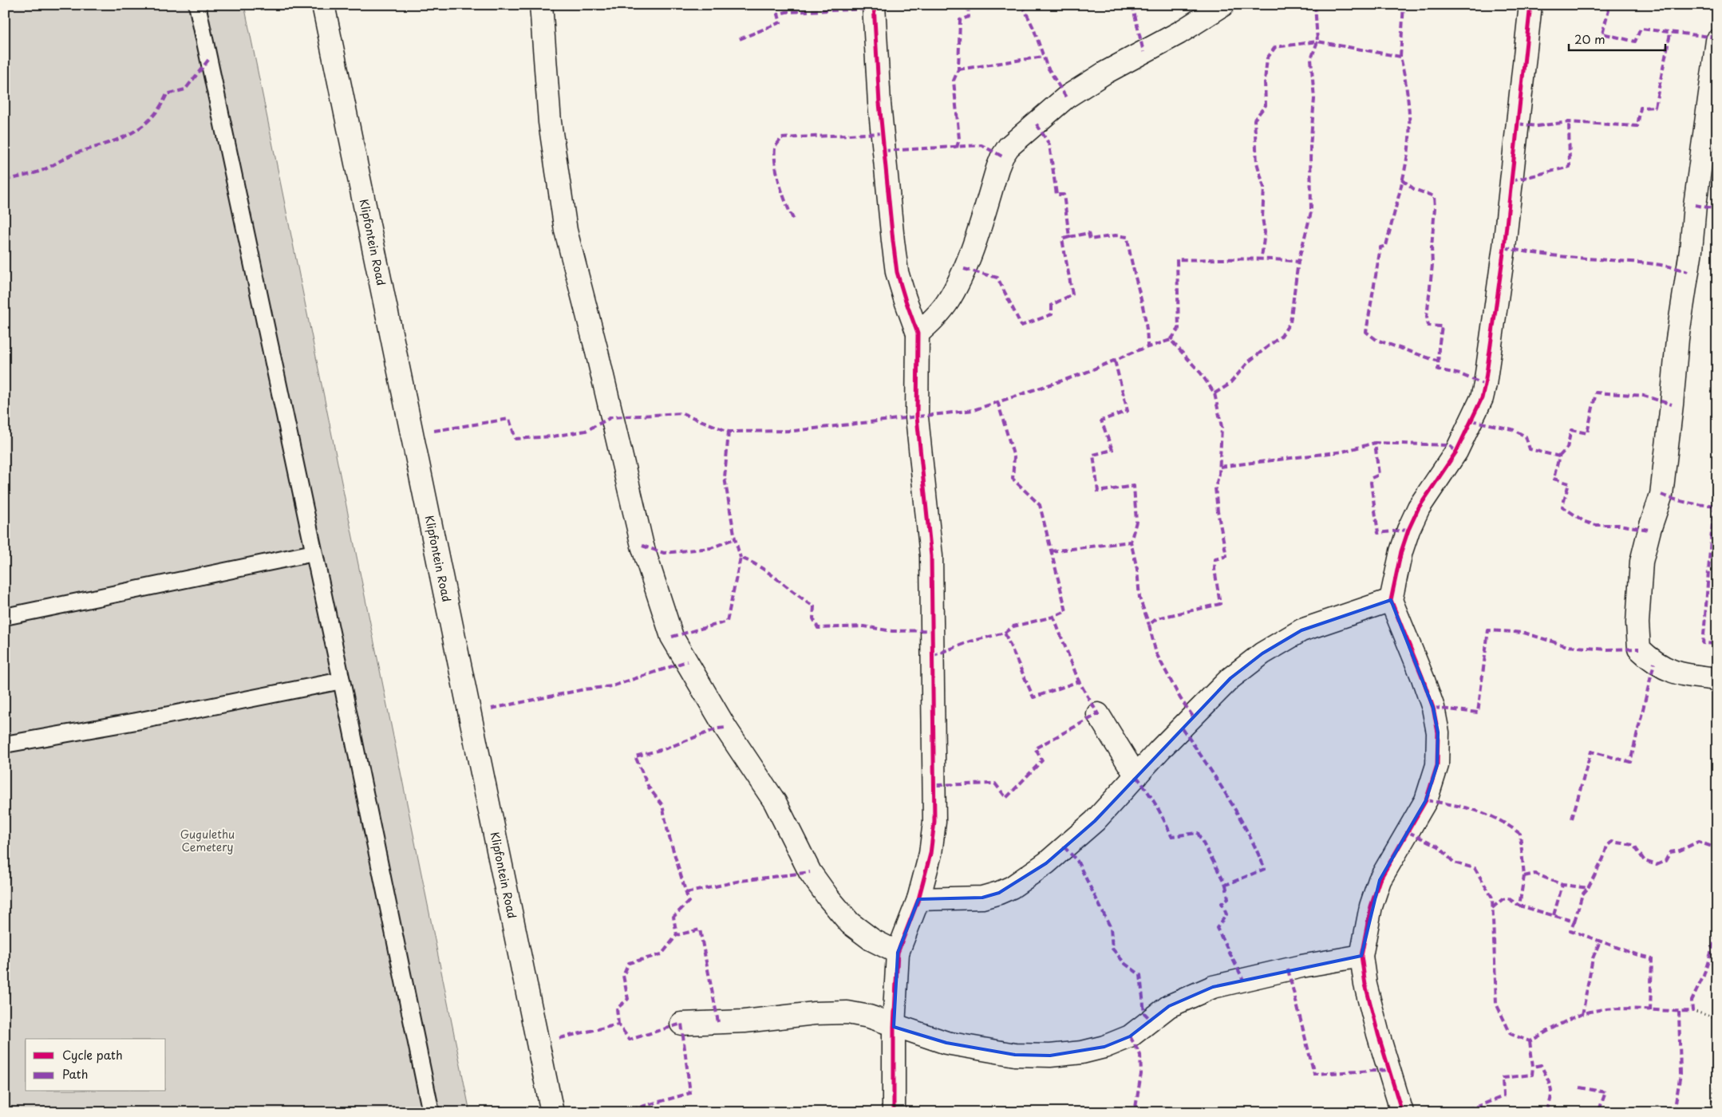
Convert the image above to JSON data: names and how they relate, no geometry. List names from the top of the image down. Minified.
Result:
{"streets":{"street":["Klipfontein Road"]},"parks":["Gugulethu Cemetery"],"legend":["Cycle path","Path"],"scale_bar":"20 m"}
